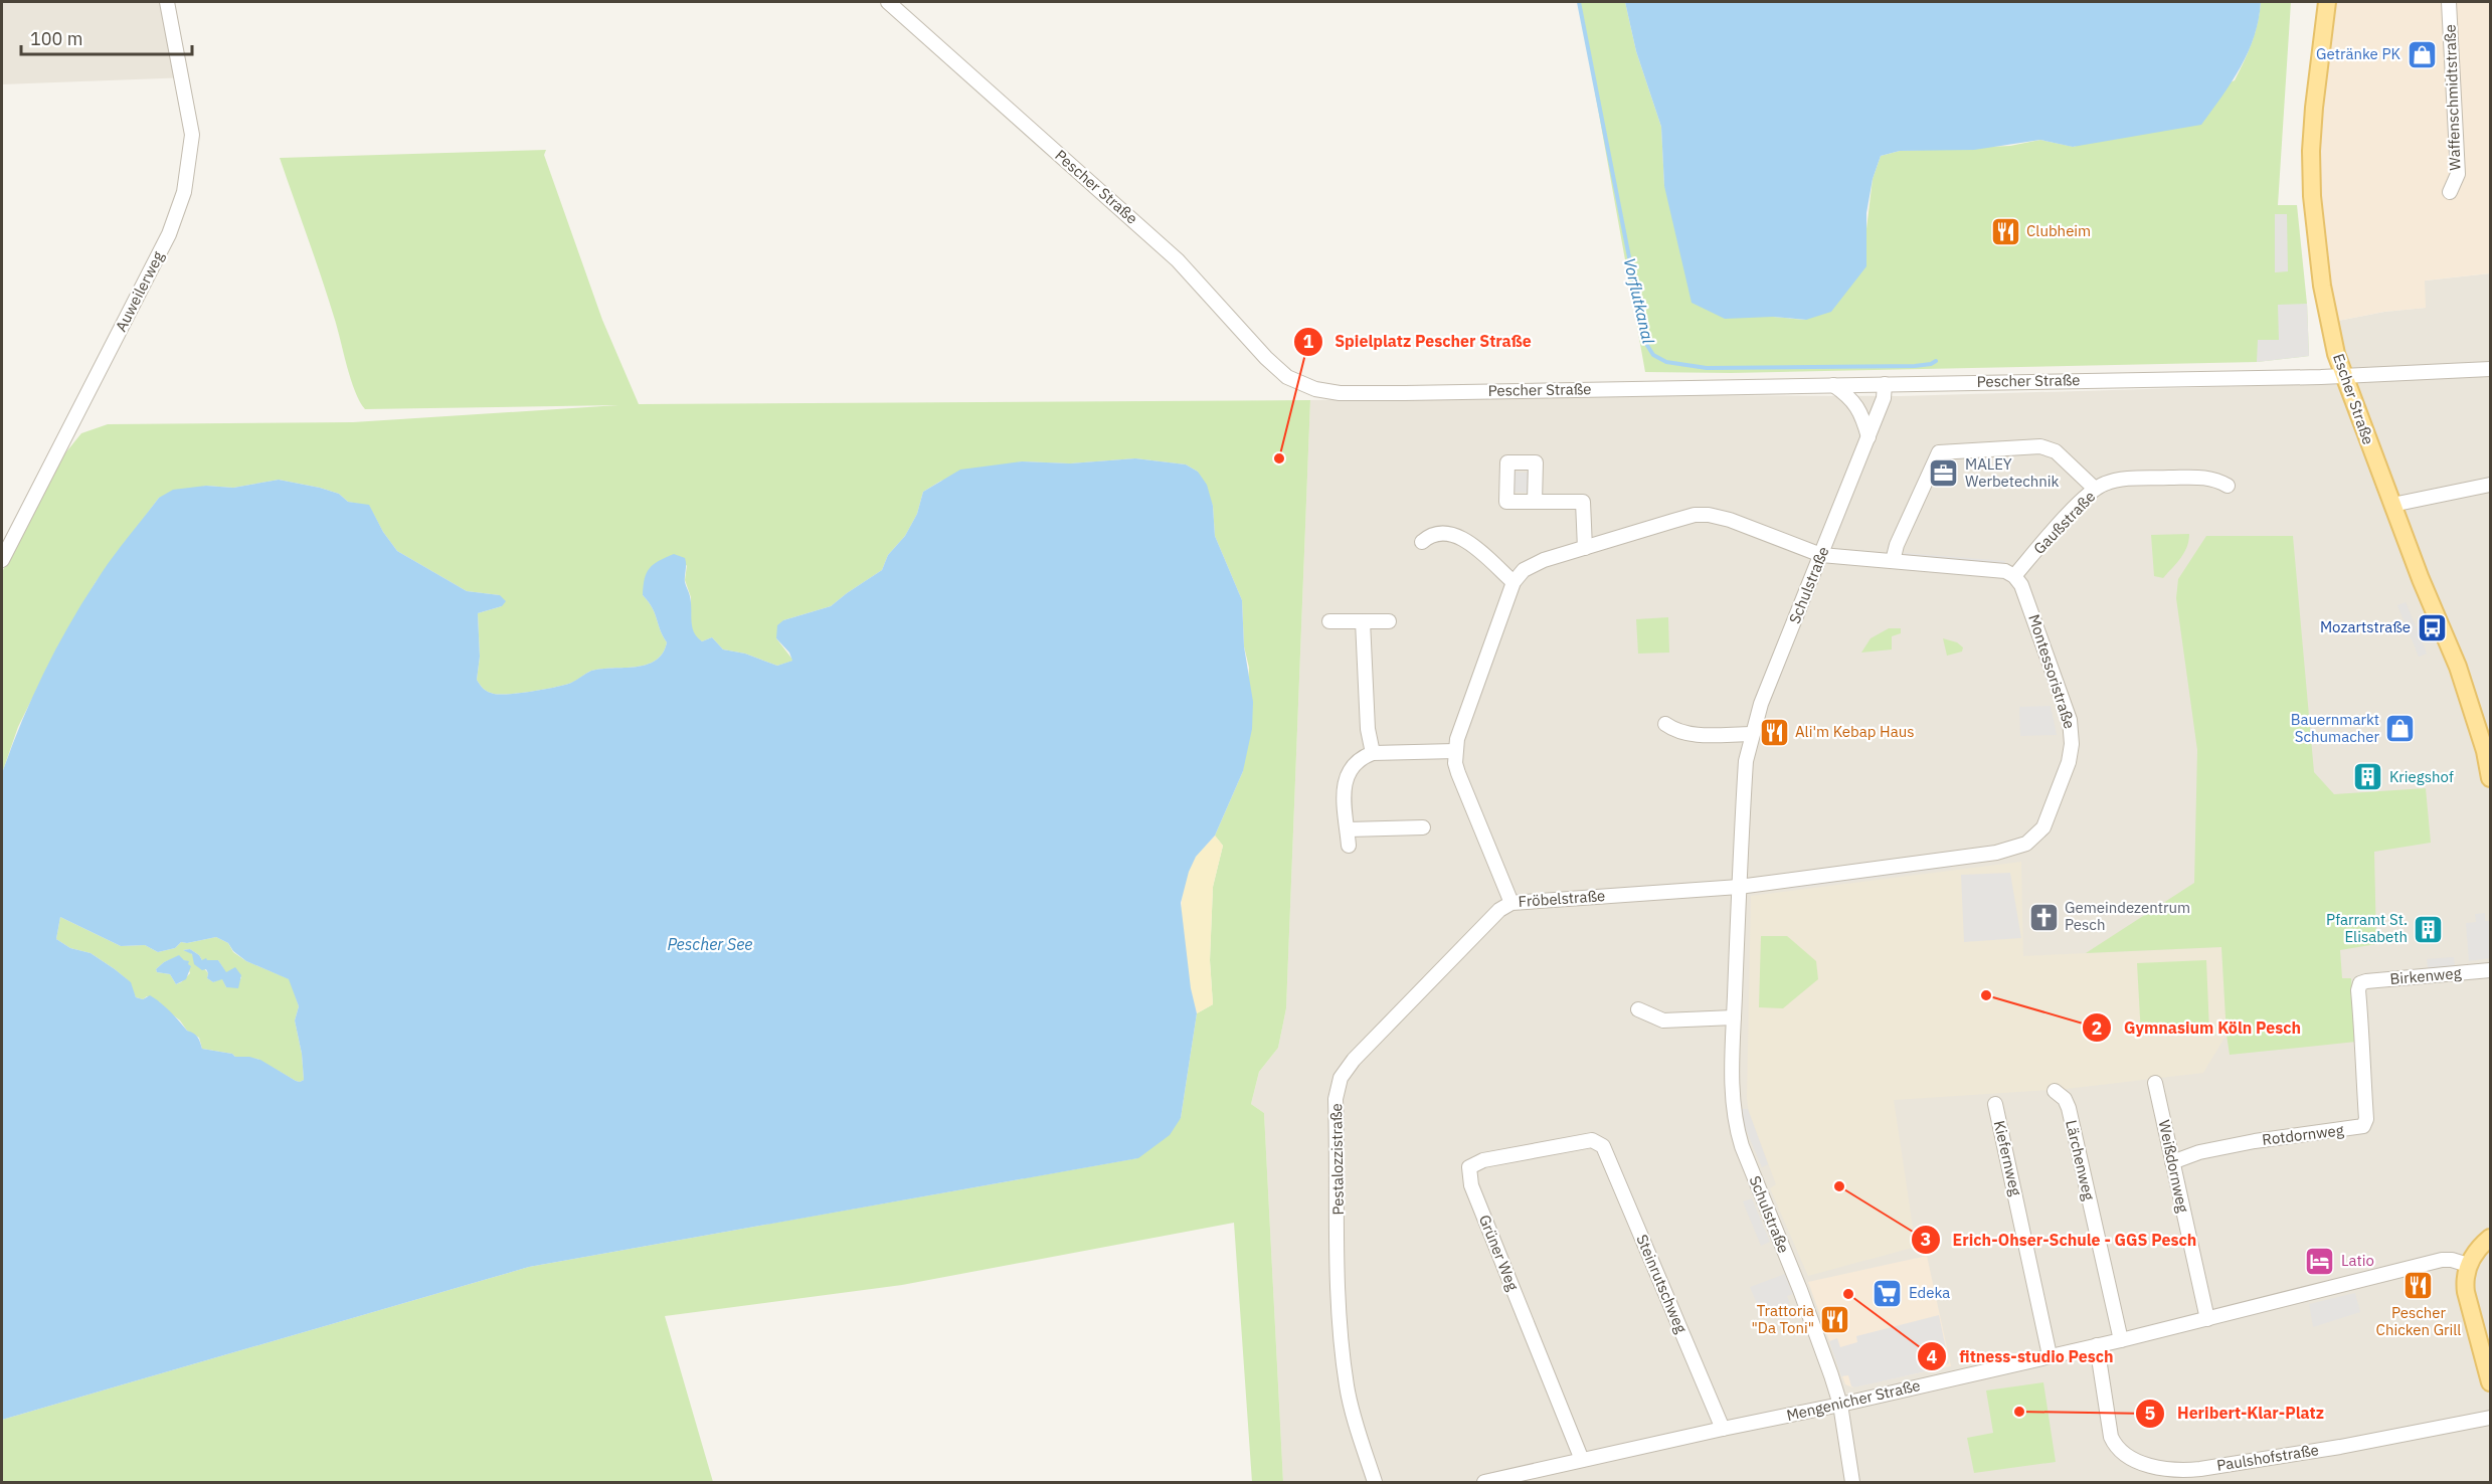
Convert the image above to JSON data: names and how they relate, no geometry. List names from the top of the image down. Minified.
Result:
{"streets":{"main road":["Escher Straße"],"street":["Waffenschmidtstraße","Pescher Straße","Auweilerweg","Gaußstraße","Schulstraße","Montessoristraße","Fröbelstraße","Birkenweg","Rotdornweg","Kiefernweg","Pestalozzistraße","Lärchenweg","Weißdornweg","Grüner Weg","Steinrutschweg","Mengenicher Straße","Paulshofstraße"]},"crossings":[["Pescher Straße","Escher Straße"],["Pescher Straße","Schulstraße"],["Gaußstraße","Montessoristraße"],["Schulstraße","Montessoristraße"],["Schulstraße","Fröbelstraße"],["Schulstraße","Mengenicher Straße"],["Montessoristraße","Fröbelstraße"],["Fröbelstraße","Pestalozzistraße"],["Birkenweg","Rotdornweg"],["Rotdornweg","Weißdornweg"],["Kiefernweg","Mengenicher Straße"],["Lärchenweg","Mengenicher Straße"],["Weißdornweg","Mengenicher Straße"],["Grüner Weg","Steinrutschweg"],["Grüner Weg","Mengenicher Straße"],["Steinrutschweg","Mengenicher Straße"],["Mengenicher Straße","Paulshofstraße"]],"water":["Vorflutkanal","Pescher See"],"places":{"shop":["Getränke PK","Bauernmarkt Schumacher"],"restaurant":["Clubheim","Ali'm Kebap Haus","Pescher Chicken Grill","Trattoria \"Da Toni\""],"other":["Spielplatz Pescher Straße","Gymnasium Köln Pesch","Erich-Ohser-Schule - GGS Pesch","fitness-studio Pesch","Heribert-Klar-Platz"],"office":["MALEY Werbetechnik"],"bus stop":["Mozartstraße"],"building":["Kriegshof","Pfarramt St. Elisabeth"],"church":["Gemeindezentrum Pesch"],"hotel":["Latio"],"supermarket":["Edeka"]},"scale_bar":"100 m"}
